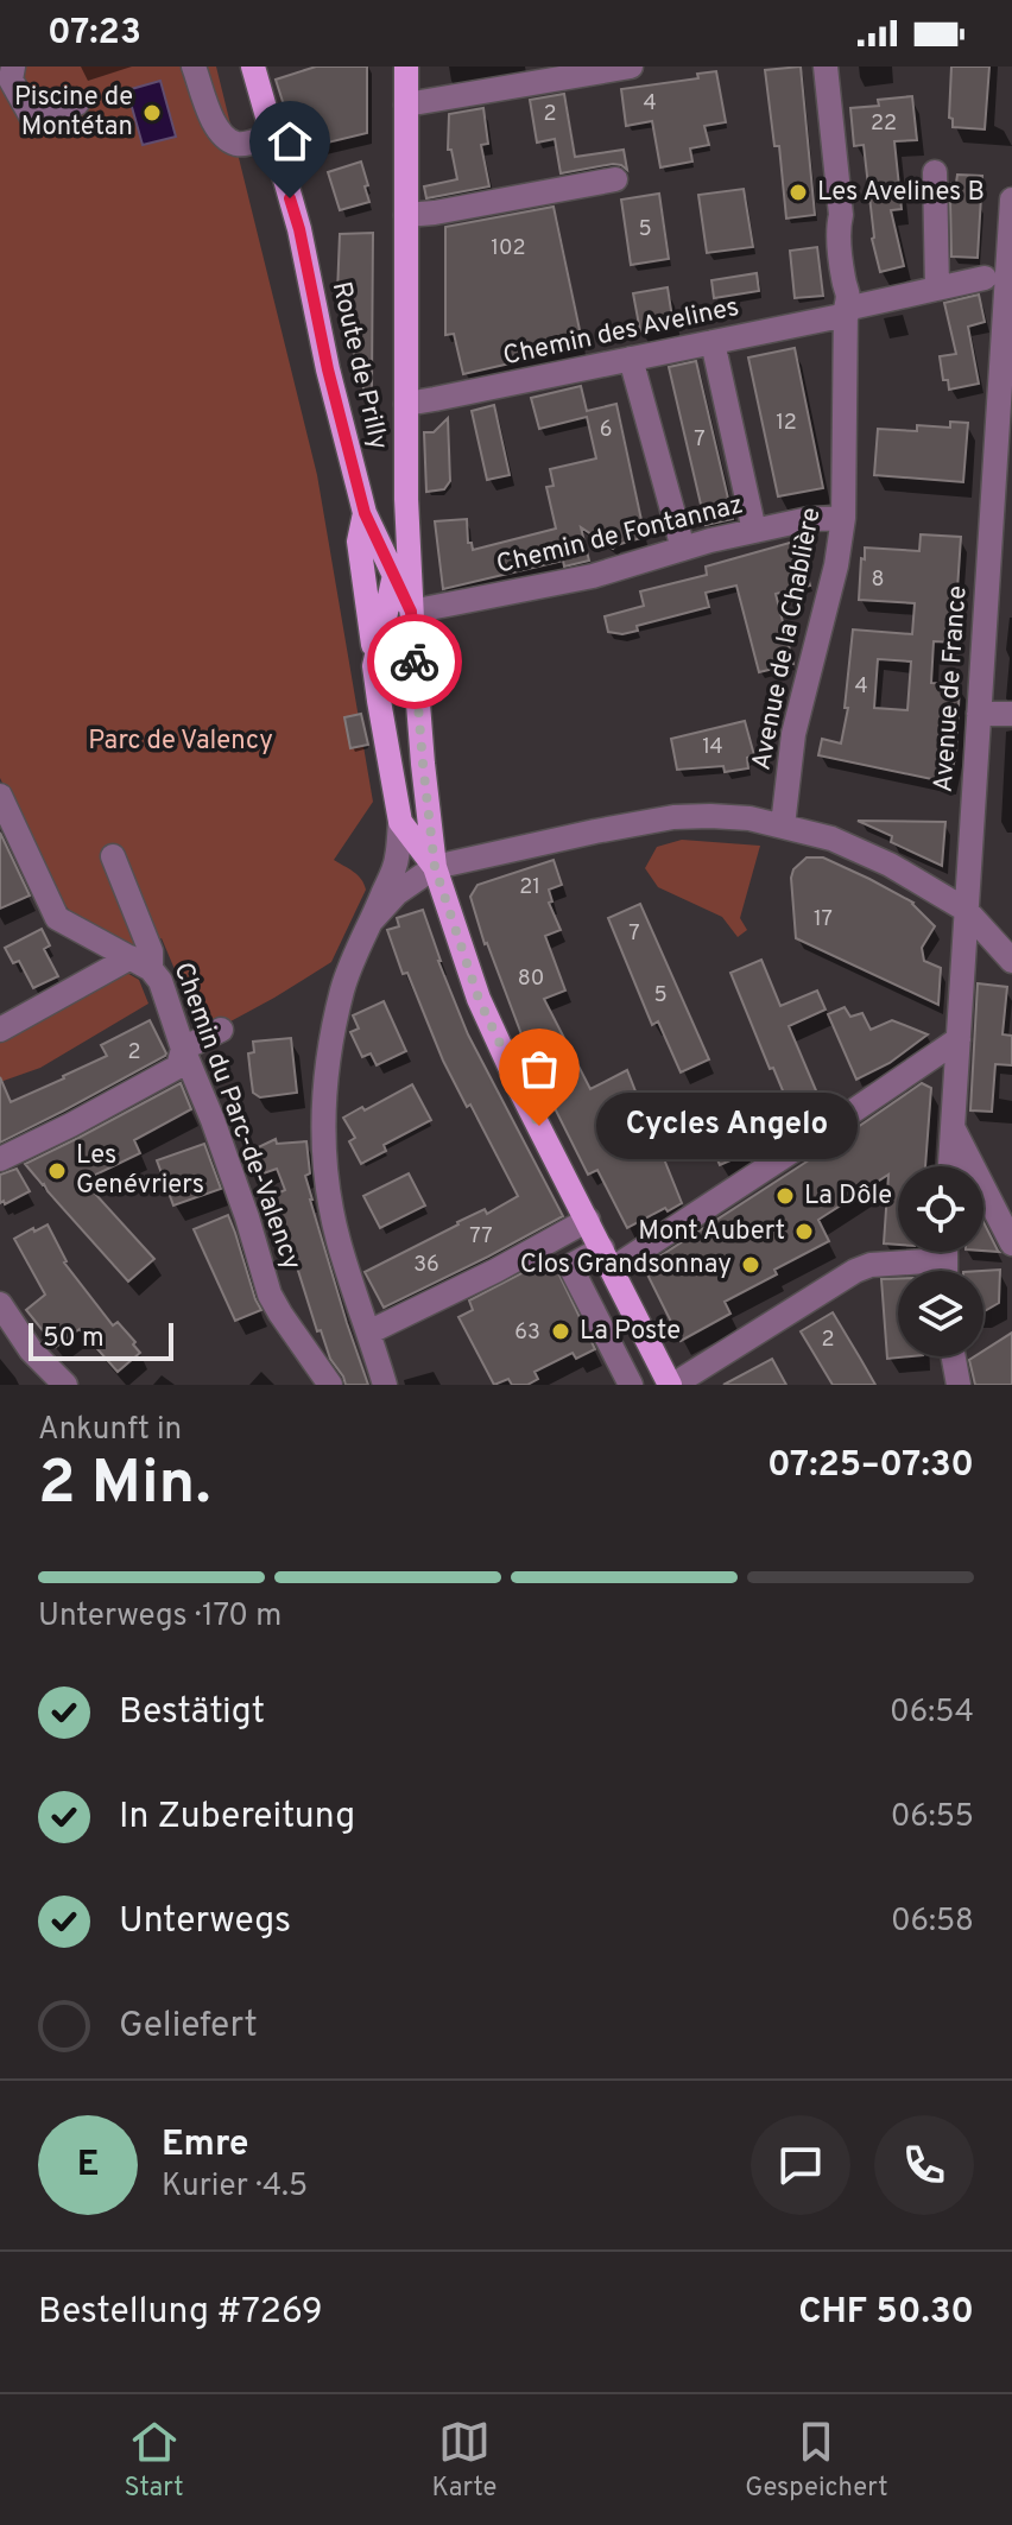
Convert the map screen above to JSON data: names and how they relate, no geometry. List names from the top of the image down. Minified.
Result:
{"streets":{"main road":["Route de Prilly"],"street":["Chemin des Avelines","Chemin de Fontannaz","Avenue de la Chablière","Avenue de France","Chemin du Parc-de-Valency"]},"crossings":[["Chemin des Avelines","Avenue de la Chablière"],["Route de Prilly","Chemin de Fontannaz"],["Chemin de Fontannaz","Avenue de la Chablière"]],"parks":["Parc de Valency"],"places":["Piscine de Montétan","Les Avelines B","Cycles Angelo","Les Genévriers","La Dôle","Mont Aubert","Clos Grandsonnay","La Poste"],"house_numbers":["4","2","22","5","102","12","6","7","8","4","14","21","17","7","80","5","2","77","36","63","2"],"scale_bar":"50 m","page":{"status":"07:23","bubble":"Cycles Angelo","scale":"50 m","heading":["2 Min.","Ankunft in","07:25–07:30"],"panel":["Emre","Kurier · 4.5","Bestellung #7269","CHF 50.30"],"bar":"Unterwegs · 170 m","list":[["Bestätigt","06:54"],["In Zubereitung","06:55"],["Unterwegs","06:58"],"Geliefert"],"round":"E","tabs":["Start","Karte","Gespeichert"]}}
